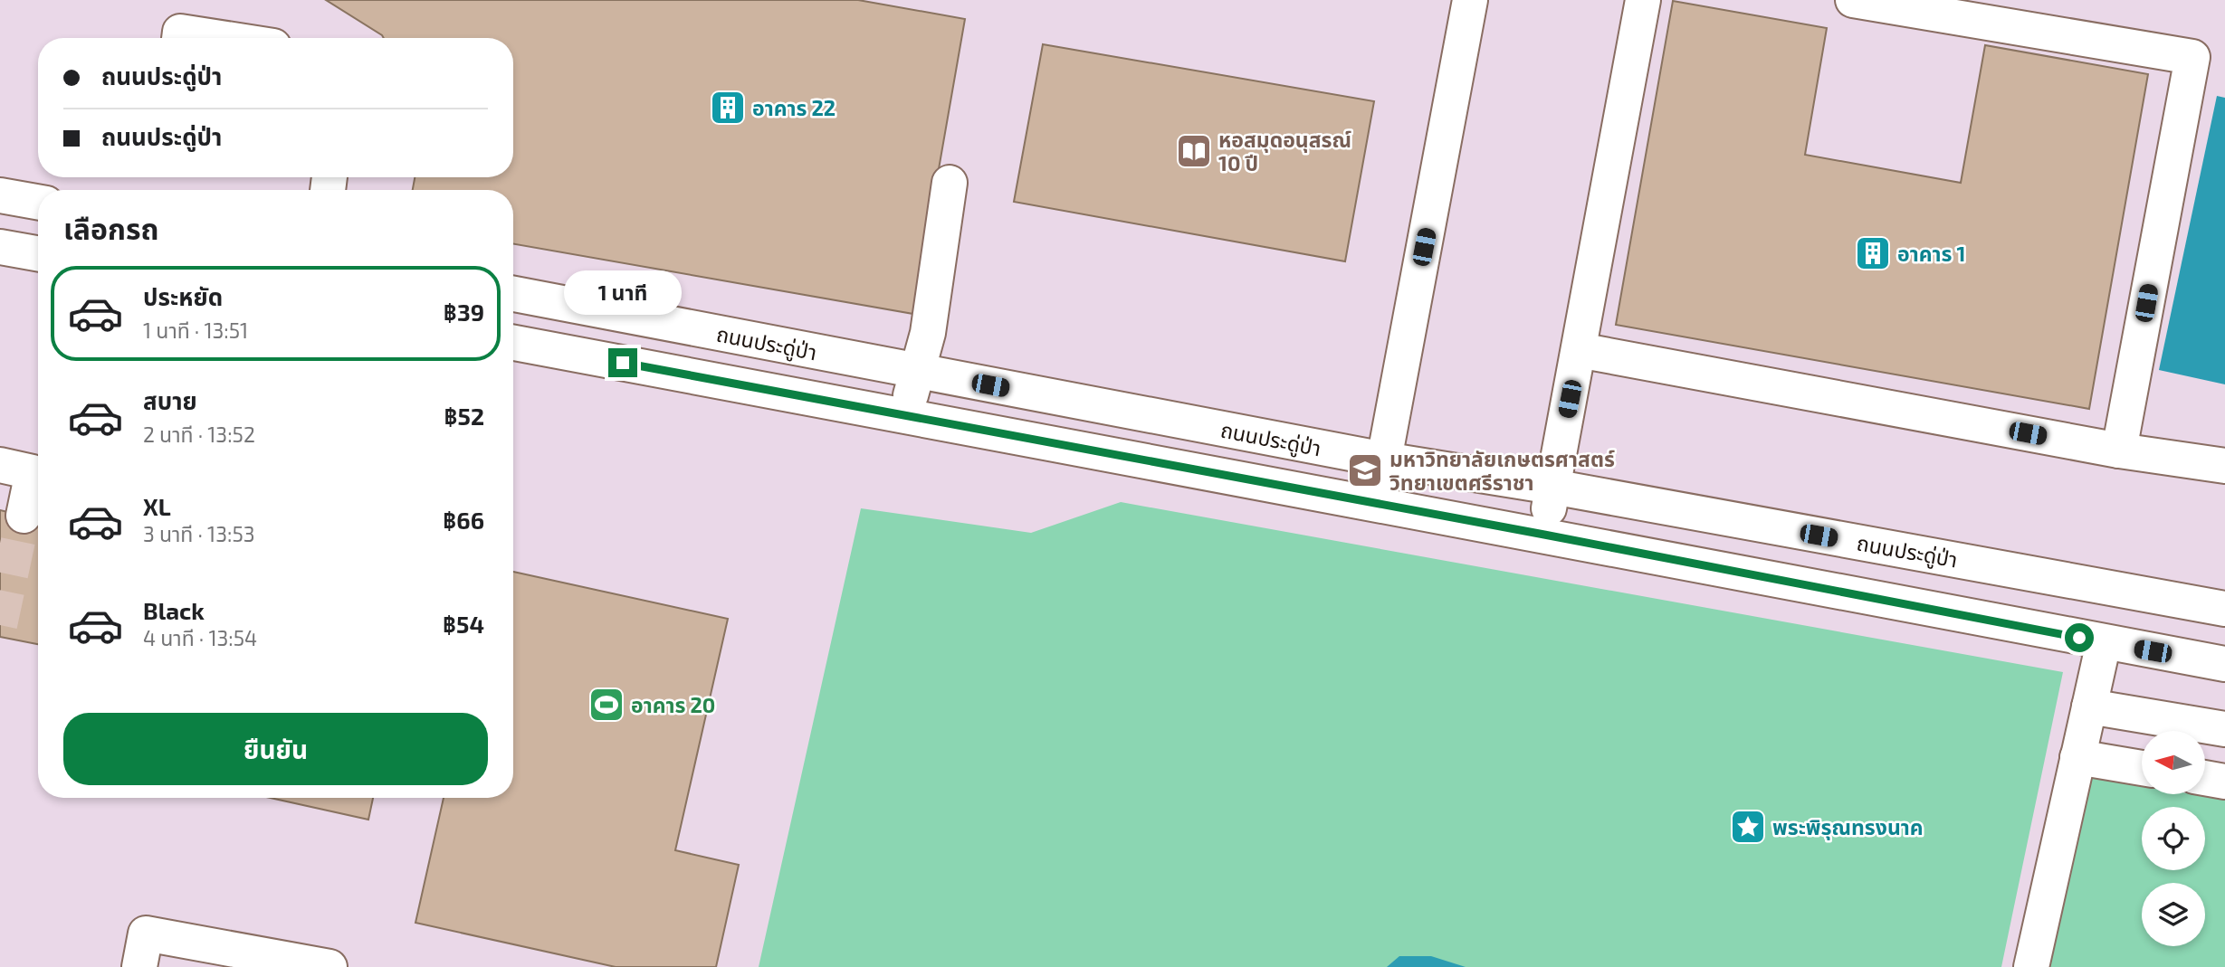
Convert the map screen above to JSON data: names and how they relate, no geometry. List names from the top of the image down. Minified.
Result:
{"streets":{"street":["ถนนประดู่ป่า"]},"places":{"building":["อาคาร 22","อาคาร 1"],"library":["หอสมุดอนุสรณ์ 10 ปี"],"school or university":["มหาวิทยาลัยเกษตรศาสตร์ วิทยาเขตศรีราชา"],"sports":["อาคาร 20"],"place":["พระพิรุณทรงนาค"]},"north":"left","page":{"banner":["ถนนประดู่ป่า","ถนนประดู่ป่า"],"heading":"เลือกรถ","list":[{"name":"ประหยัด","note":"1 นาที · 13:51","value":"฿39"},{"name":"สบาย","note":"2 นาที · 13:52","value":"฿52"},{"name":"XL","note":"3 นาที · 13:53","value":"฿66"},{"name":"Black","note":"4 นาที · 13:54","value":"฿54"}],"bubble":"1 นาที","buttons":"ยืนยัน"}}
